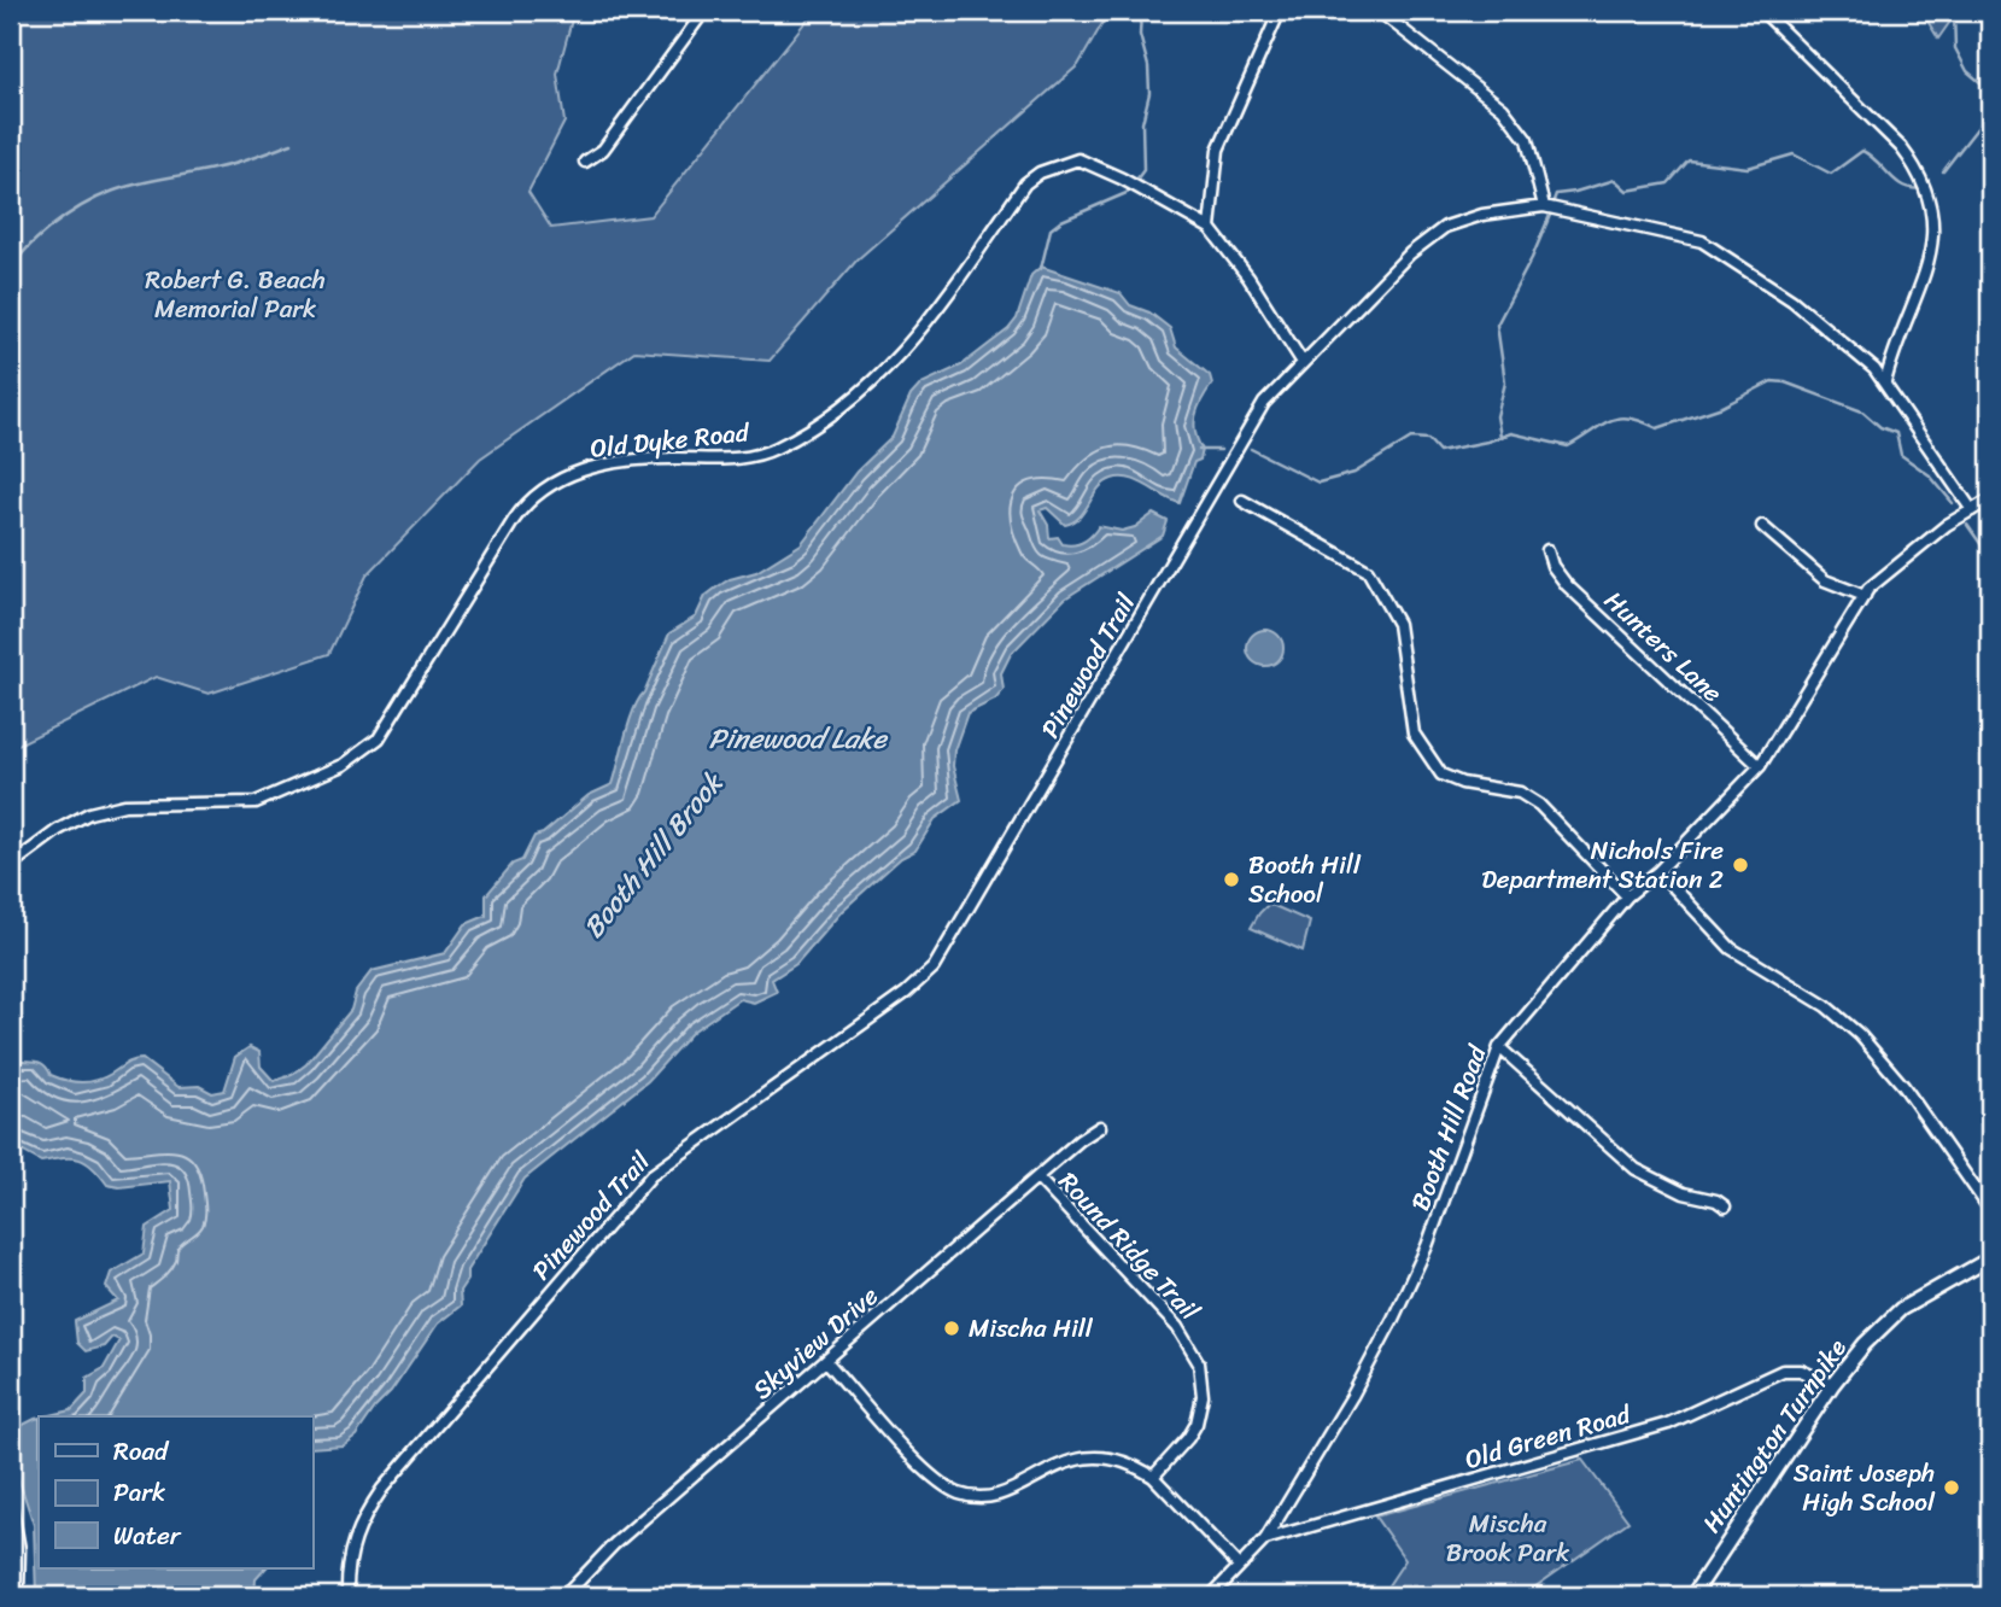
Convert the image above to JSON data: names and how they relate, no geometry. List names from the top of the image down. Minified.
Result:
{"streets":{"main road":["Huntington Turnpike"],"street":["Old Dyke Road","Hunters Lane","Pinewood Trail","Booth Hill Road","Round Ridge Trail","Skyview Drive","Old Green Road"]},"crossings":[["Hunters Lane","Booth Hill Road"],["Pinewood Trail","Booth Hill Road"],["Booth Hill Road","Old Green Road"],["Round Ridge Trail","Skyview Drive"],["Huntington Turnpike","Old Green Road"]],"water":["Pinewood Lake","Booth Hill Brook"],"parks":["Robert G. Beach Memorial Park","Mischa Brook Park"],"places":["Nichols Fire Department Station 2","Booth Hill School","Mischa Hill","Saint Joseph High School"],"legend":["Road","Park","Water"]}
